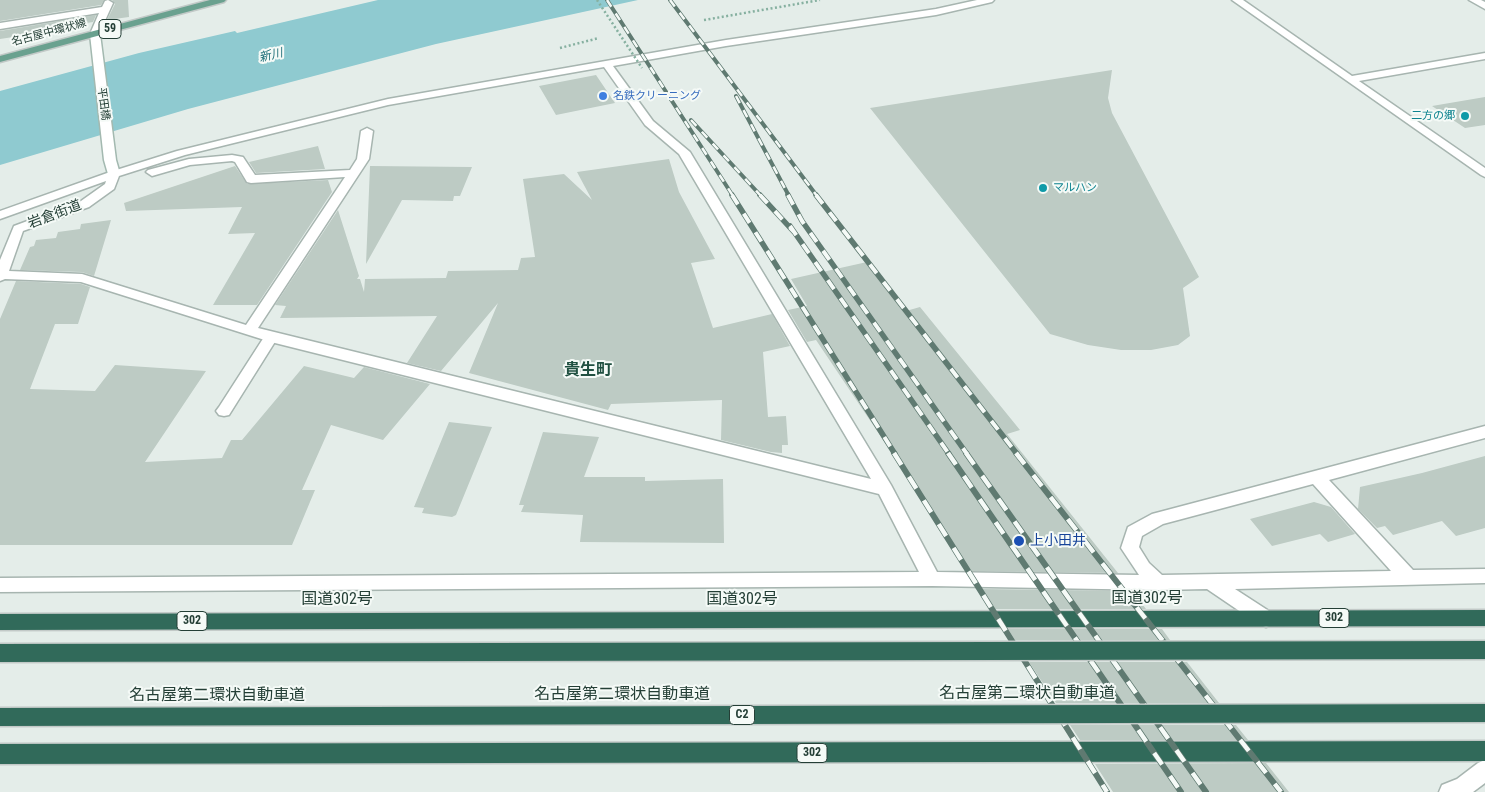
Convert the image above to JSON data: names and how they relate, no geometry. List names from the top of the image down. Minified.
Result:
{"streets":{"highway":["国道302号","302","名古屋第二環状自動車道","C2"],"main road":["59","名古屋中環状線"],"street":["平田橋","岩倉街道"]},"crossings":[["名古屋中環状線","平田橋"],["平田橋","岩倉街道"]],"districts":["貴生町"],"water":["新川"],"places":["名鉄クリーニング","二方の郷","マルハン","上小田井"]}
